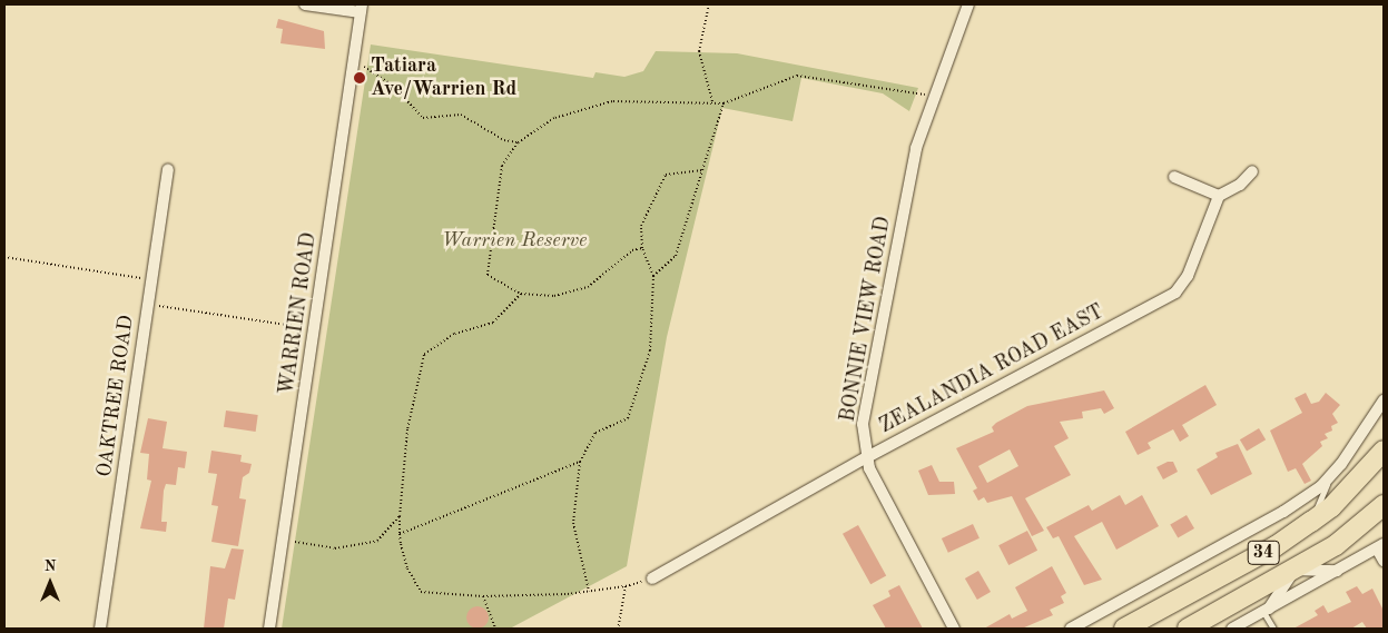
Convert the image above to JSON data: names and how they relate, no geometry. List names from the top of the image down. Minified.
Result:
{"streets":{"highway":["34"],"street":["WARRIEN ROAD","BONNIE VIEW ROAD","ZEALANDIA ROAD EAST","OAKTREE ROAD"]},"crossings":[["BONNIE VIEW ROAD","ZEALANDIA ROAD EAST"]],"parks":["Warrien Reserve"],"places":["Tatiara Ave/Warrien Rd"],"north":"top"}
